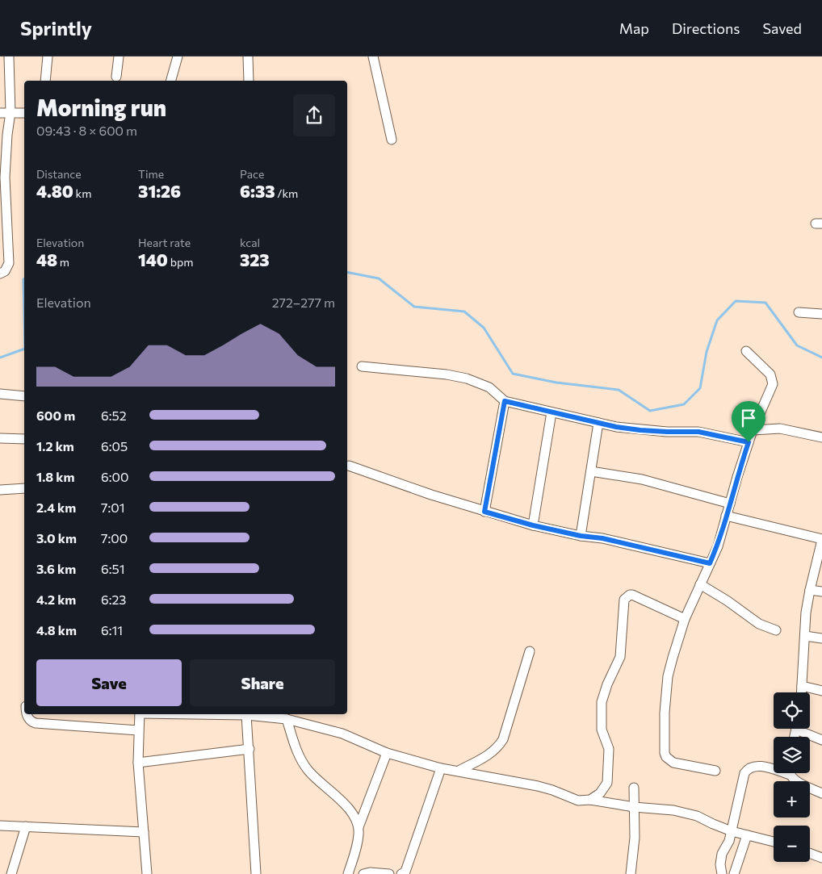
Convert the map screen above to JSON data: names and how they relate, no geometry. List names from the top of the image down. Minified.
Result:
{"page":{"header":"Sprintly","nav":["Map","Directions","Saved"],"heading":["Morning run","09:43 · 8 × 600 m"],"stats":[["Distance","4.80 km"],["Time","31:26"],["Pace","6:33 /km"],["Elevation","48 m"],["Heart rate","140 bpm"],["kcal","323"]],"chart":["Elevation","272–277 m"],"list":[{"name":"600 m","note":"6:52"},{"name":"1.2 km","note":"6:05"},{"name":"1.8 km","note":"6:00"},{"name":"2.4 km","note":"7:01"},{"name":"3.0 km","note":"7:00"},{"name":"3.6 km","note":"6:51"},{"name":"4.2 km","note":"6:23"},{"name":"4.8 km","note":"6:11"}],"buttons":["Save","Share"],"map_buttons":["+","−"]}}
